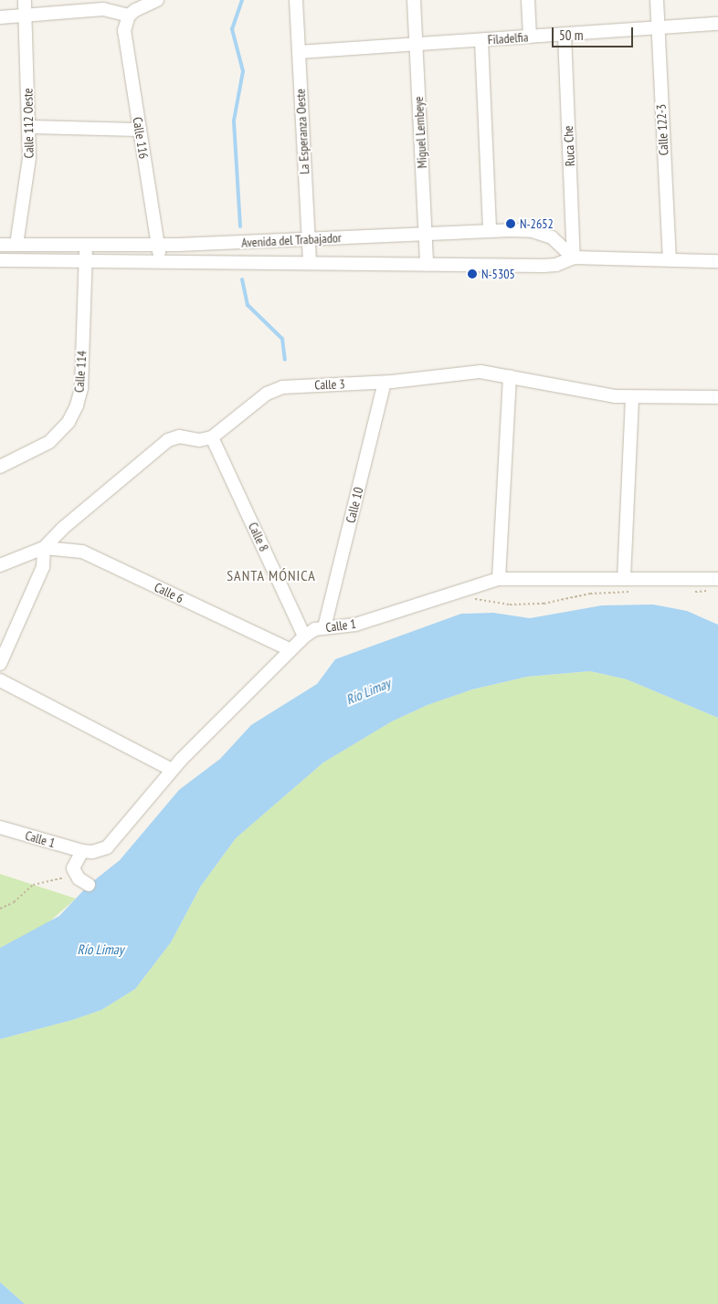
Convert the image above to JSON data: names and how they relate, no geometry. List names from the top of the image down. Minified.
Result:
{"streets":{"street":["Filadelfia","Calle 112 Oeste","Calle 122-3","La Esperanza Oeste","Miguel Lembeye","Calle 116","Ruca Che","Avenida del Trabajador","Calle 114","Calle 3","Calle 10","Calle 8","Calle 6","Calle 1"]},"crossings":[["Filadelfia","Calle 122-3"],["Filadelfia","La Esperanza Oeste"],["Filadelfia","Miguel Lembeye"],["Filadelfia","Ruca Che"],["Calle 112 Oeste","Avenida del Trabajador"],["Calle 122-3","Avenida del Trabajador"],["La Esperanza Oeste","Avenida del Trabajador"],["Miguel Lembeye","Avenida del Trabajador"],["Calle 116","Avenida del Trabajador"],["Ruca Che","Avenida del Trabajador"],["Avenida del Trabajador","Calle 114"],["Calle 3","Calle 10"],["Calle 3","Calle 8"],["Calle 10","Calle 1"],["Calle 8","Calle 1"],["Calle 6","Calle 1"]],"districts":["SANTA MÓNICA"],"water":["Río Limay"],"places":["N-2652","N-5305"],"scale_bar":"50 m"}
